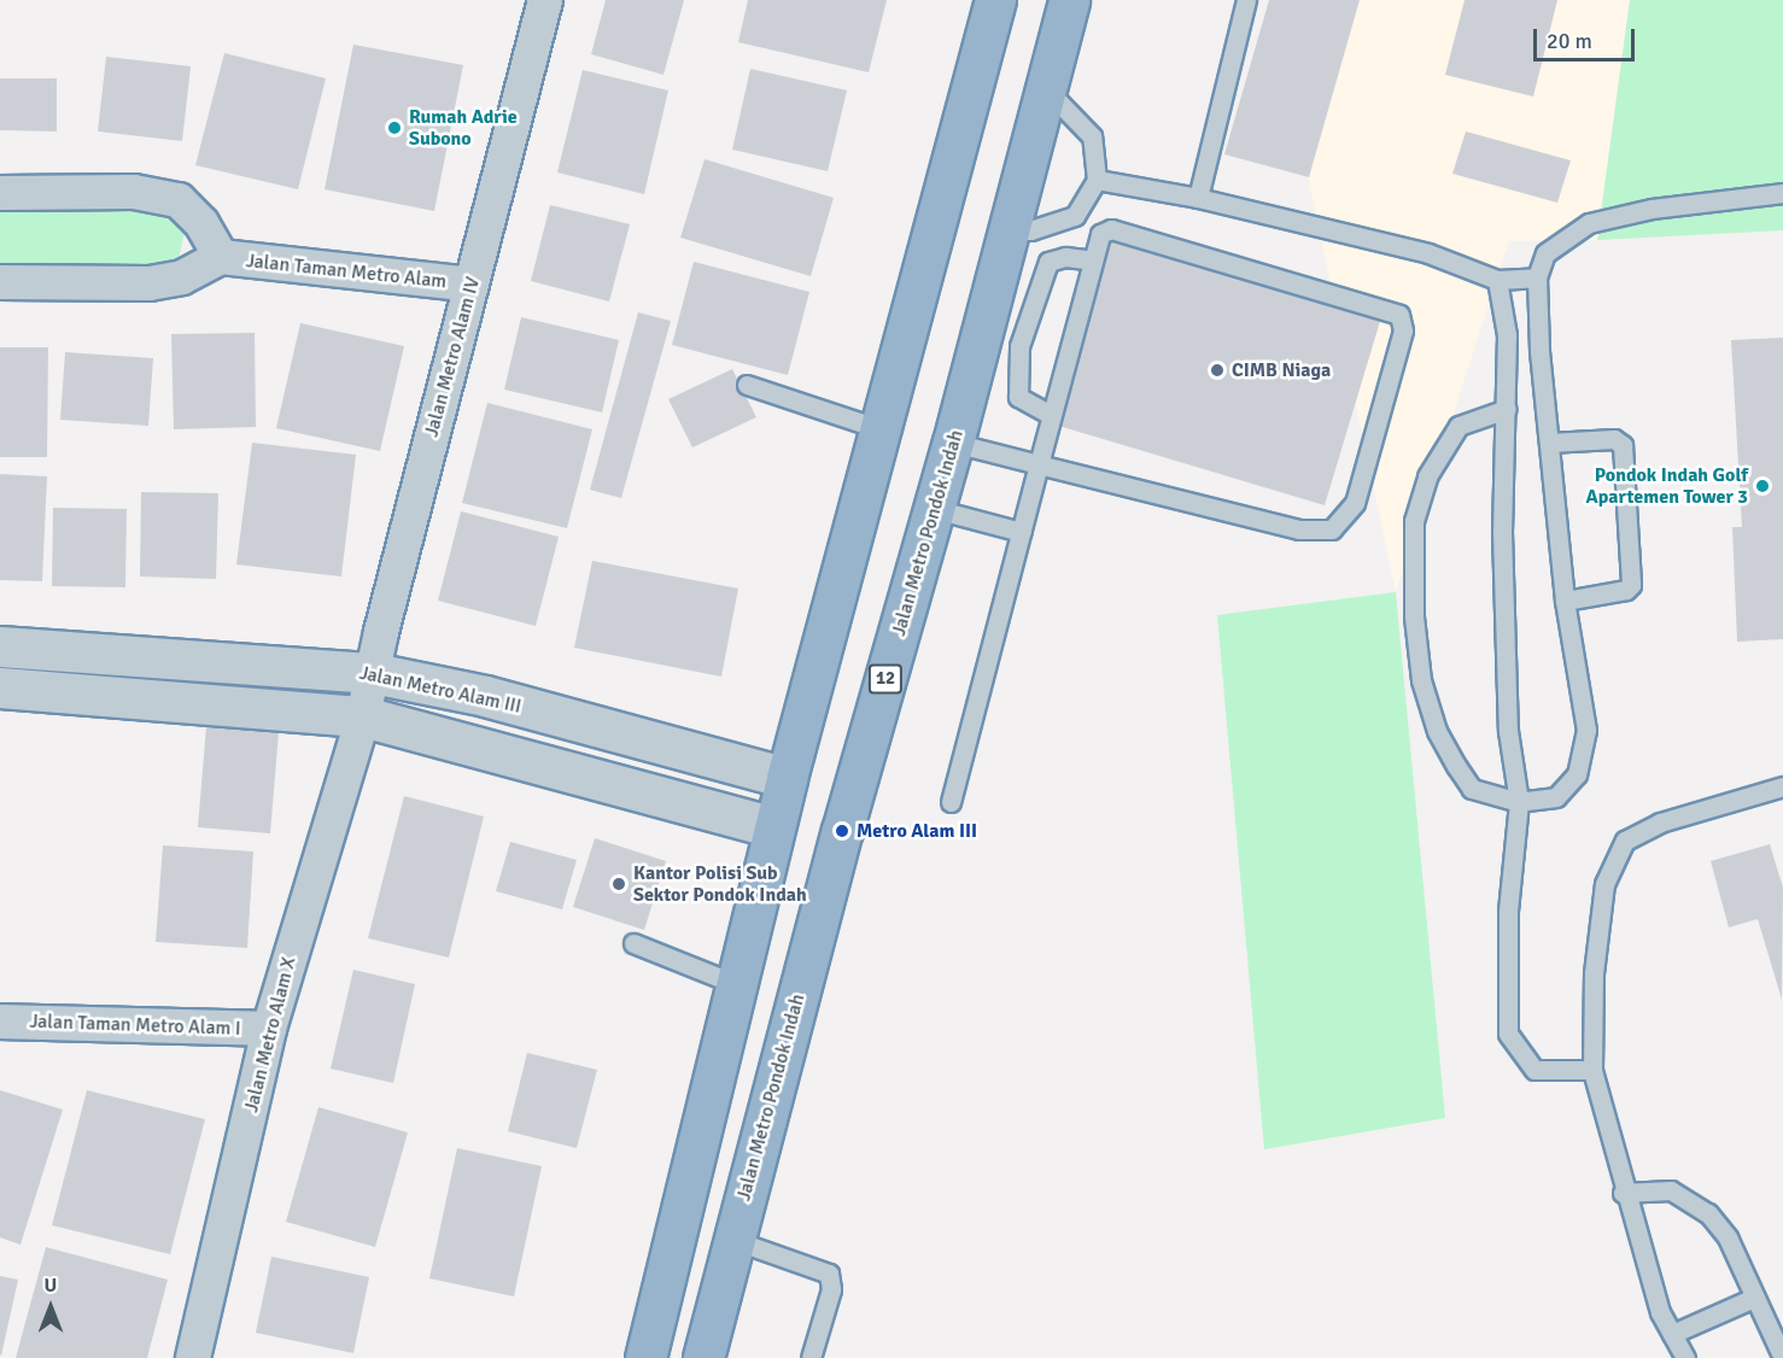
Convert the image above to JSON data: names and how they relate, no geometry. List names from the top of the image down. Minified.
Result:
{"streets":{"highway":["Jalan Metro Pondok Indah","12"],"street":["Jalan Taman Metro Alam","Jalan Metro Alam IV","Jalan Metro Alam III","Jalan Taman Metro Alam I","Jalan Metro Alam X"]},"crossings":[["Jalan Taman Metro Alam","Jalan Metro Alam IV"],["Jalan Metro Alam IV","Jalan Metro Alam III"],["Jalan Metro Alam IV","Jalan Metro Alam X"],["Jalan Taman Metro Alam I","Jalan Metro Alam X"]],"places":["Rumah Adrie Subono","CIMB Niaga","Pondok Indah Golf Apartemen Tower 3","Metro Alam III","Kantor Polisi Sub Sektor Pondok Indah"],"scale_bar":"20 m","north":"top"}
